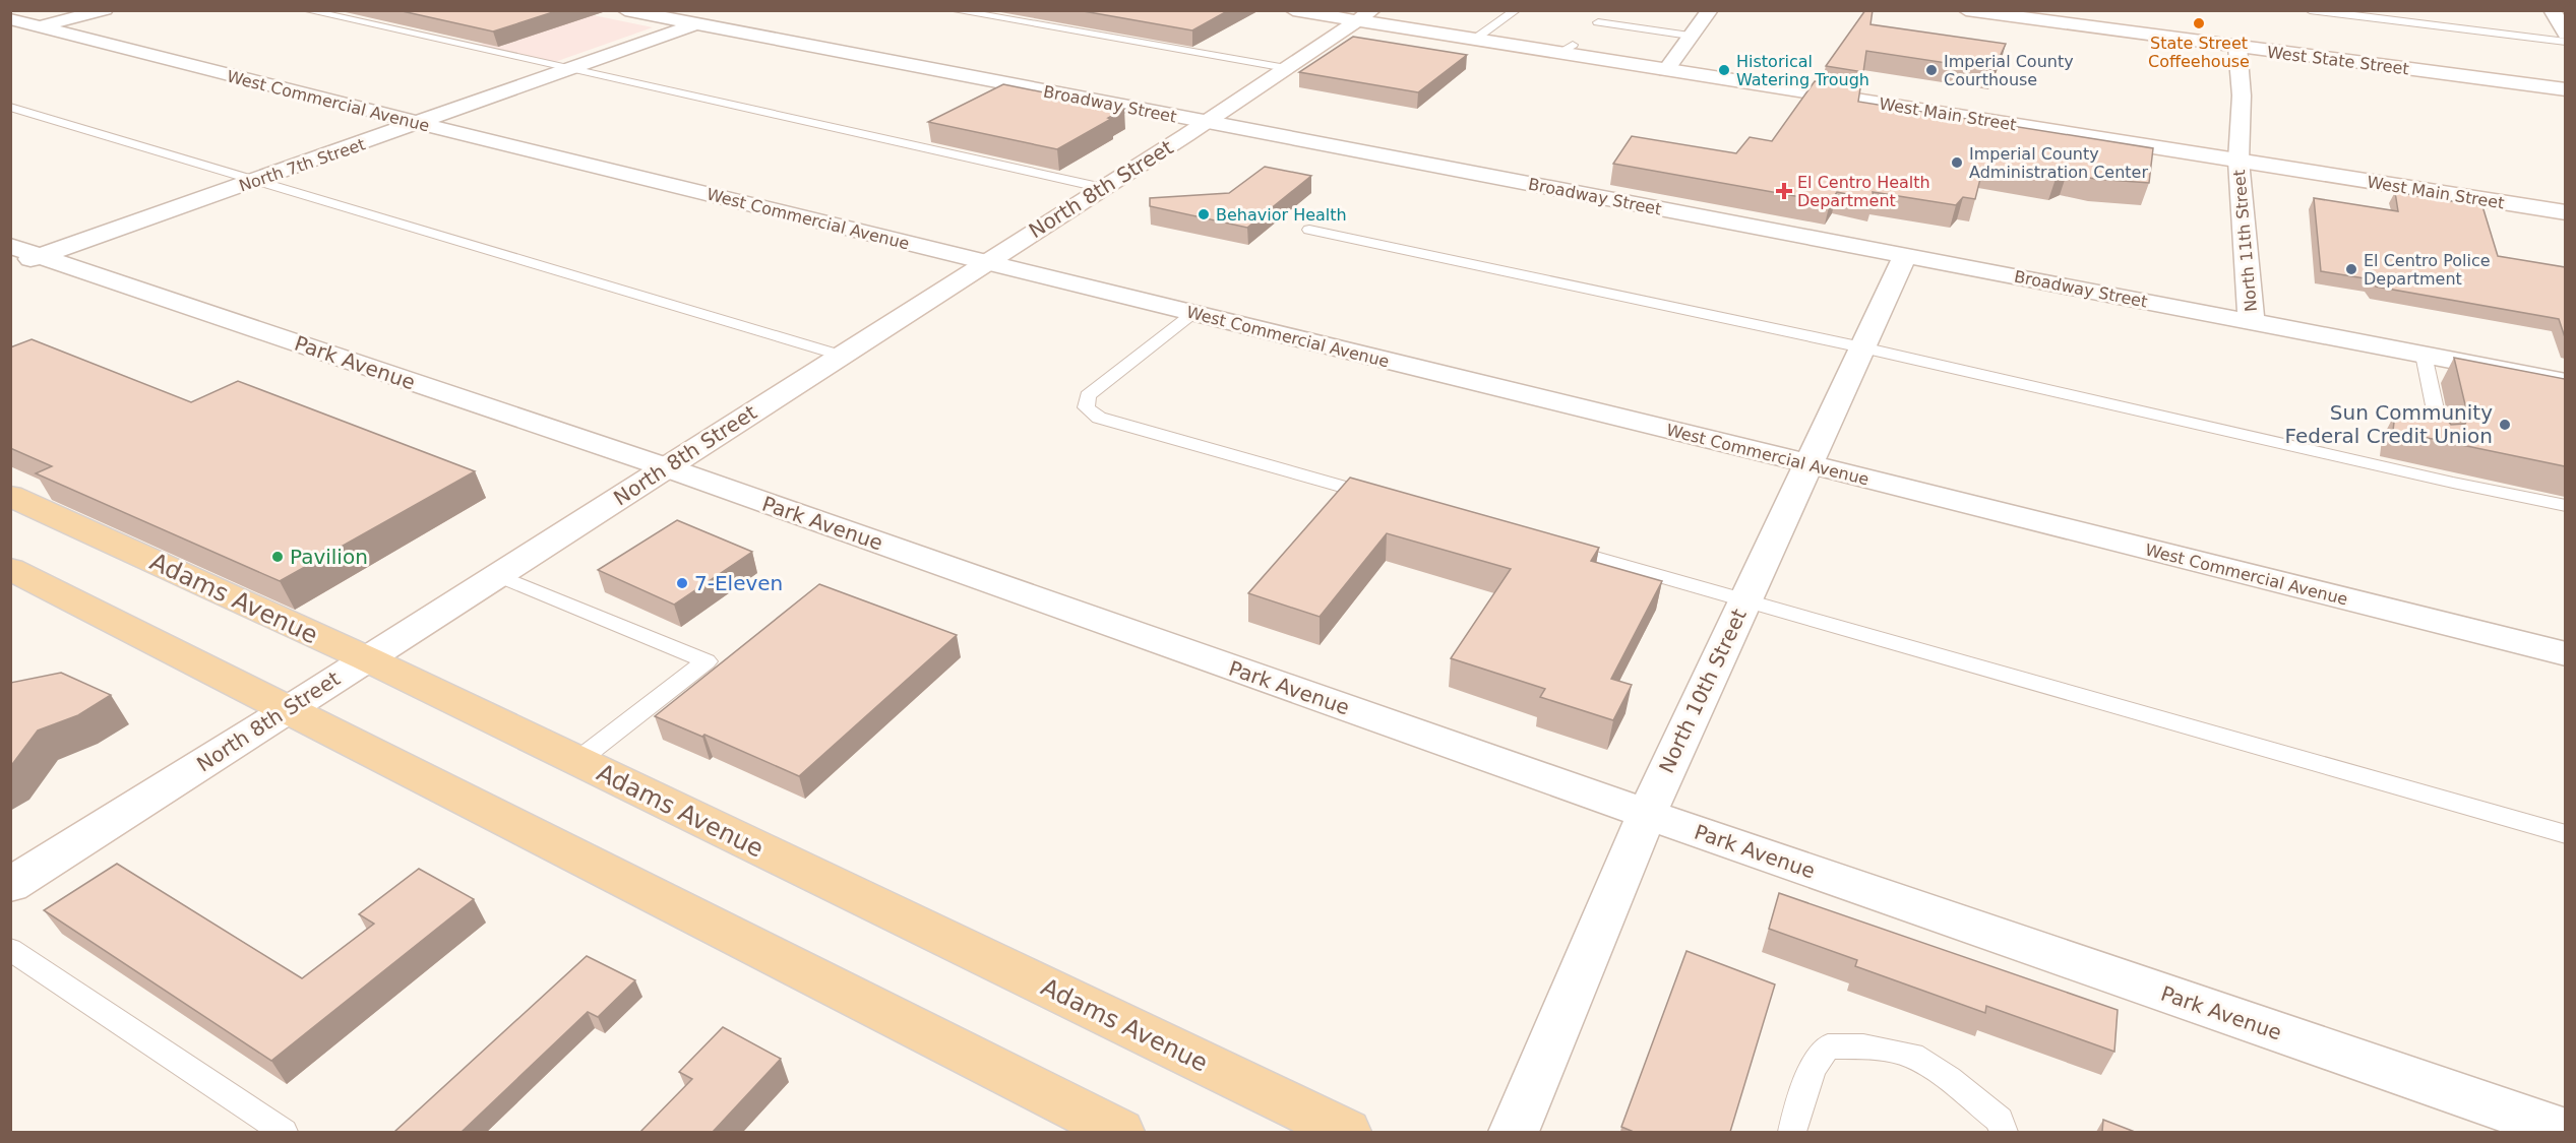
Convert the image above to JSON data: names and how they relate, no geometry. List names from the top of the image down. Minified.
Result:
{"streets":{"main road":["Adams Avenue"],"street":["West State Street","West Commercial Avenue","Broadway Street","West Main Street","North 7th Street","North 8th Street","North 11th Street","Park Avenue","North 10th Street"]},"crossings":[["West State Street","North 11th Street"],["West Commercial Avenue","North 7th Street"],["West Commercial Avenue","North 8th Street"],["West Commercial Avenue","North 10th Street"],["Broadway Street","North 7th Street"],["Broadway Street","North 8th Street"],["Broadway Street","North 11th Street"],["Broadway Street","North 10th Street"],["West Main Street","North 8th Street"],["West Main Street","North 11th Street"],["North 7th Street","Park Avenue"],["North 8th Street","Park Avenue"],["North 8th Street","Adams Avenue"],["Park Avenue","North 10th Street"]],"places":{"other":["State Street Coffeehouse","Historical Watering Trough","Imperial County Courthouse","Imperial County Administration Center","Behavior Health","El Centro Police Department","Sun Community Federal Credit Union","Pavilion","7-Eleven"],"health":["El Centro Health Department"]}}
